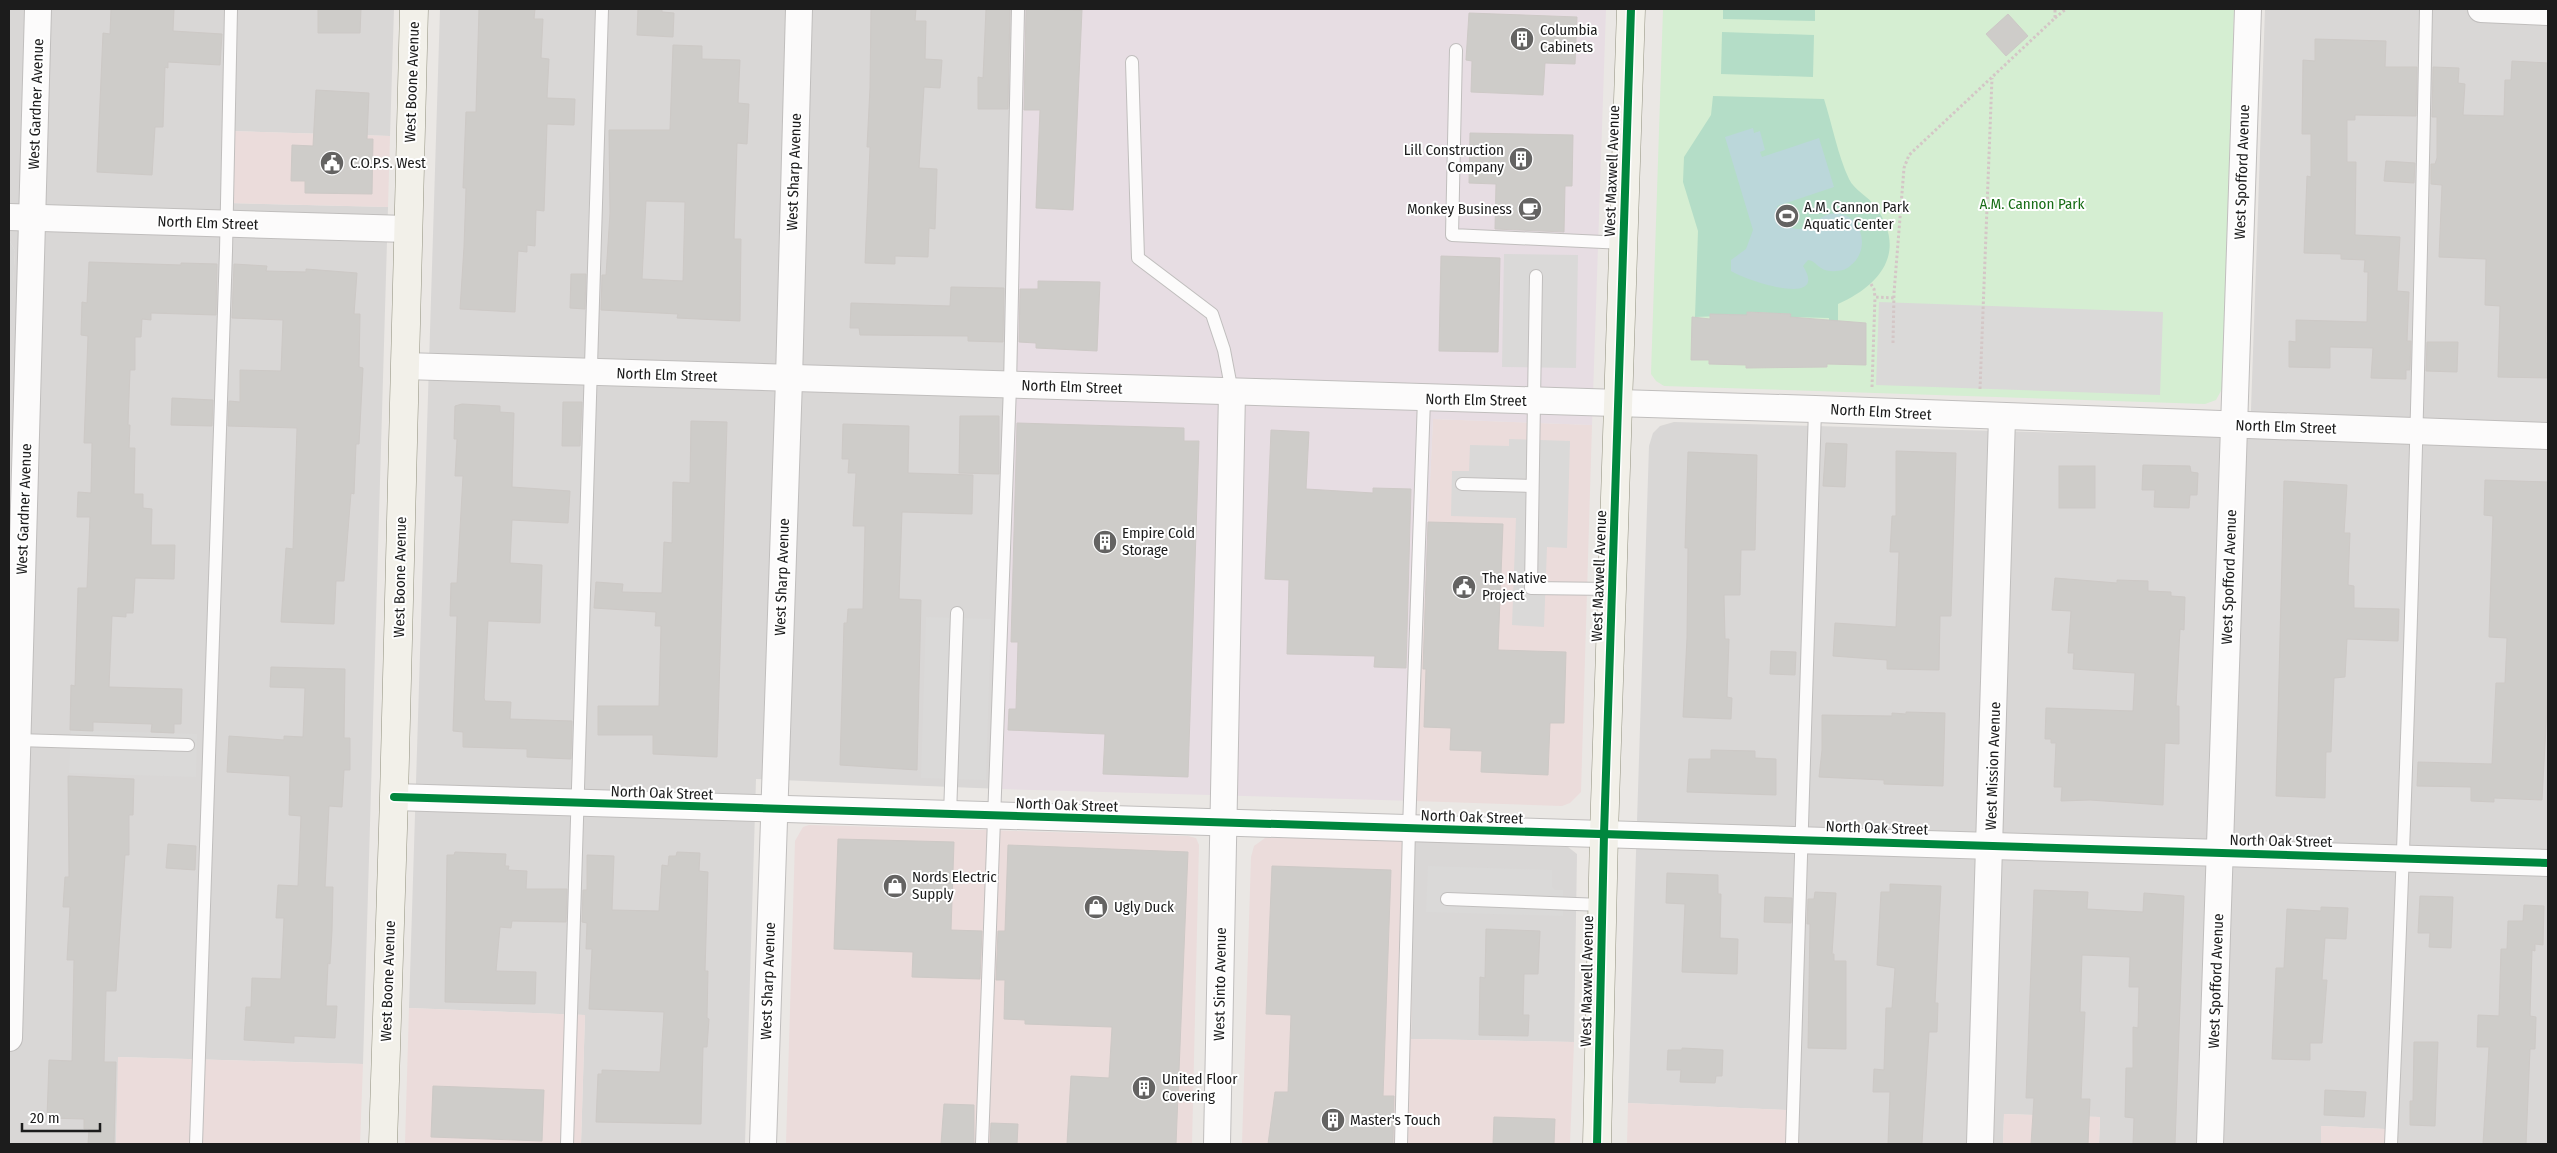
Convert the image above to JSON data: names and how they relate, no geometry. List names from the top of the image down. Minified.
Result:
{"streets":{"street":["West Boone Avenue","West Gardner Avenue","West Maxwell Avenue","West Sharp Avenue","West Spofford Avenue","North Elm Street","West Mission Avenue","North Oak Street","West Sinto Avenue"]},"crossings":[["West Boone Avenue","North Elm Street"],["West Boone Avenue","North Oak Street"],["West Gardner Avenue","North Elm Street"],["West Maxwell Avenue","North Elm Street"],["West Maxwell Avenue","North Oak Street"],["West Sharp Avenue","North Elm Street"],["West Sharp Avenue","North Oak Street"],["West Spofford Avenue","North Elm Street"],["West Spofford Avenue","North Oak Street"],["North Elm Street","West Mission Avenue"],["North Elm Street","West Sinto Avenue"],["West Mission Avenue","North Oak Street"],["North Oak Street","West Sinto Avenue"]],"parks":["A.M. Cannon Park"],"places":{"building":["Columbia Cabinets","Lill Construction Company","Empire Cold Storage","United Floor Covering","Master's Touch"],"public building":["C.O.P.S. West","The Native Project"],"cafe":["Monkey Business"],"sports":["A.M. Cannon Park Aquatic Center"],"shop":["Nords Electric Supply","Ugly Duck"]},"scale_bar":"20 m"}
